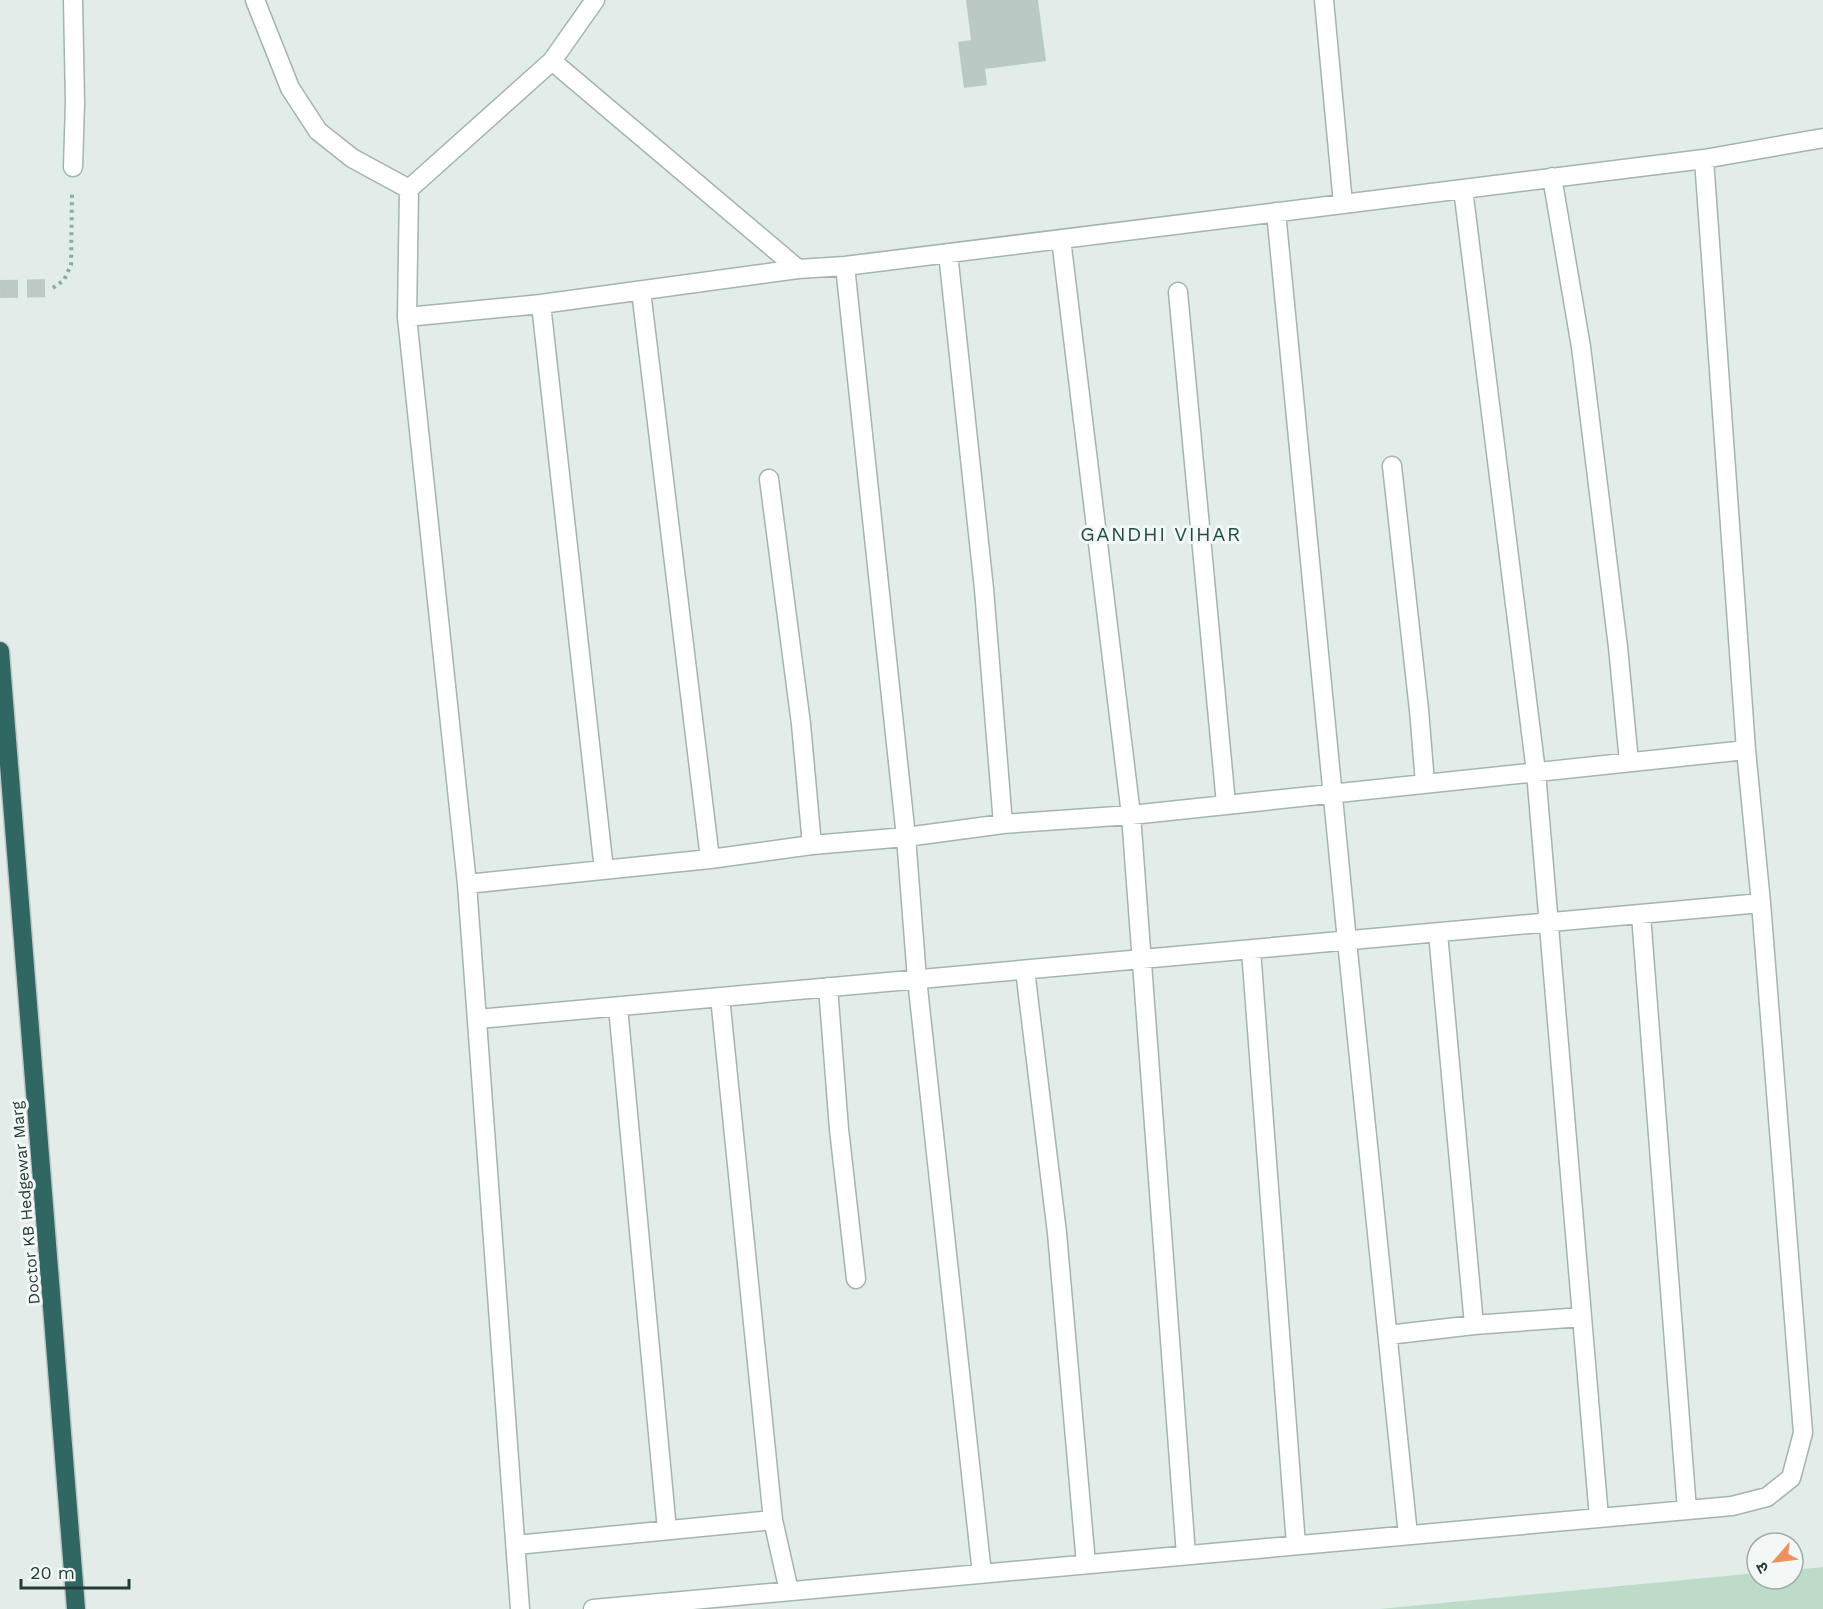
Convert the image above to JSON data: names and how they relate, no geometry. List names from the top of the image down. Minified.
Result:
{"streets":{"highway":["Doctor KB Hedgewar Marg"]},"districts":["GANDHI VIHAR"],"scale_bar":"20 m","north":"bottom left"}
